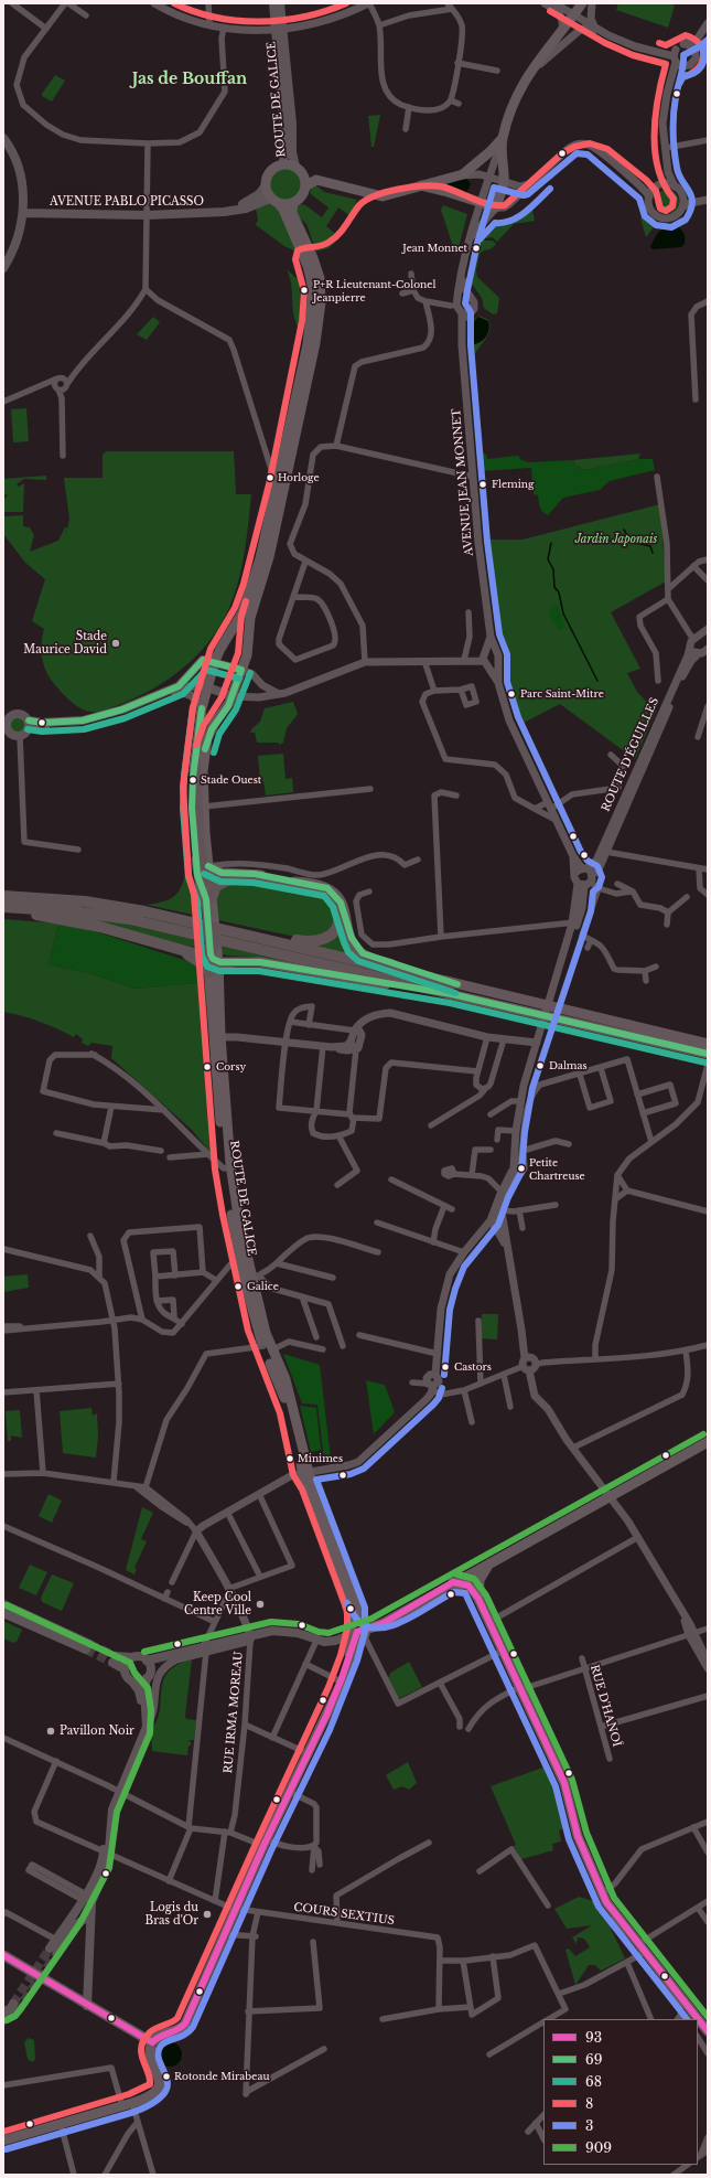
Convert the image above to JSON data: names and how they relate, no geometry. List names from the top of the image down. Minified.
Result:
{"streets":{"main road":["ROUTE DE GALICE","AVENUE PABLO PICASSO"],"street":["AVENUE JEAN MONNET","ROUTE D'ÉGUILLES","RUE D'HANOÏ","RUE IRMA MOREAU","COURS SEXTIUS"]},"crossings":[["ROUTE DE GALICE","AVENUE PABLO PICASSO"],["RUE IRMA MOREAU","COURS SEXTIUS"]],"districts":["Jas de Bouffan"],"parks":["Jardin Japonais"],"places":["Jean Monnet","P+R Lieutenant-Colonel Jeanpierre","Horloge","Fleming","Stade Maurice David","Parc Saint-Mitre","Stade Ouest","Dalmas","Corsy","Petite Chartreuse","Galice","Castors","Minimes","Keep Cool Centre Ville","Pavillon Noir","Logis du Bras d'Or","Rotonde Mirabeau"],"lines":["transit line 8","transit line 3","transit line 69","transit line 68","transit line 909","transit line 93"],"legend":["93","69","68","8","3","909"]}
